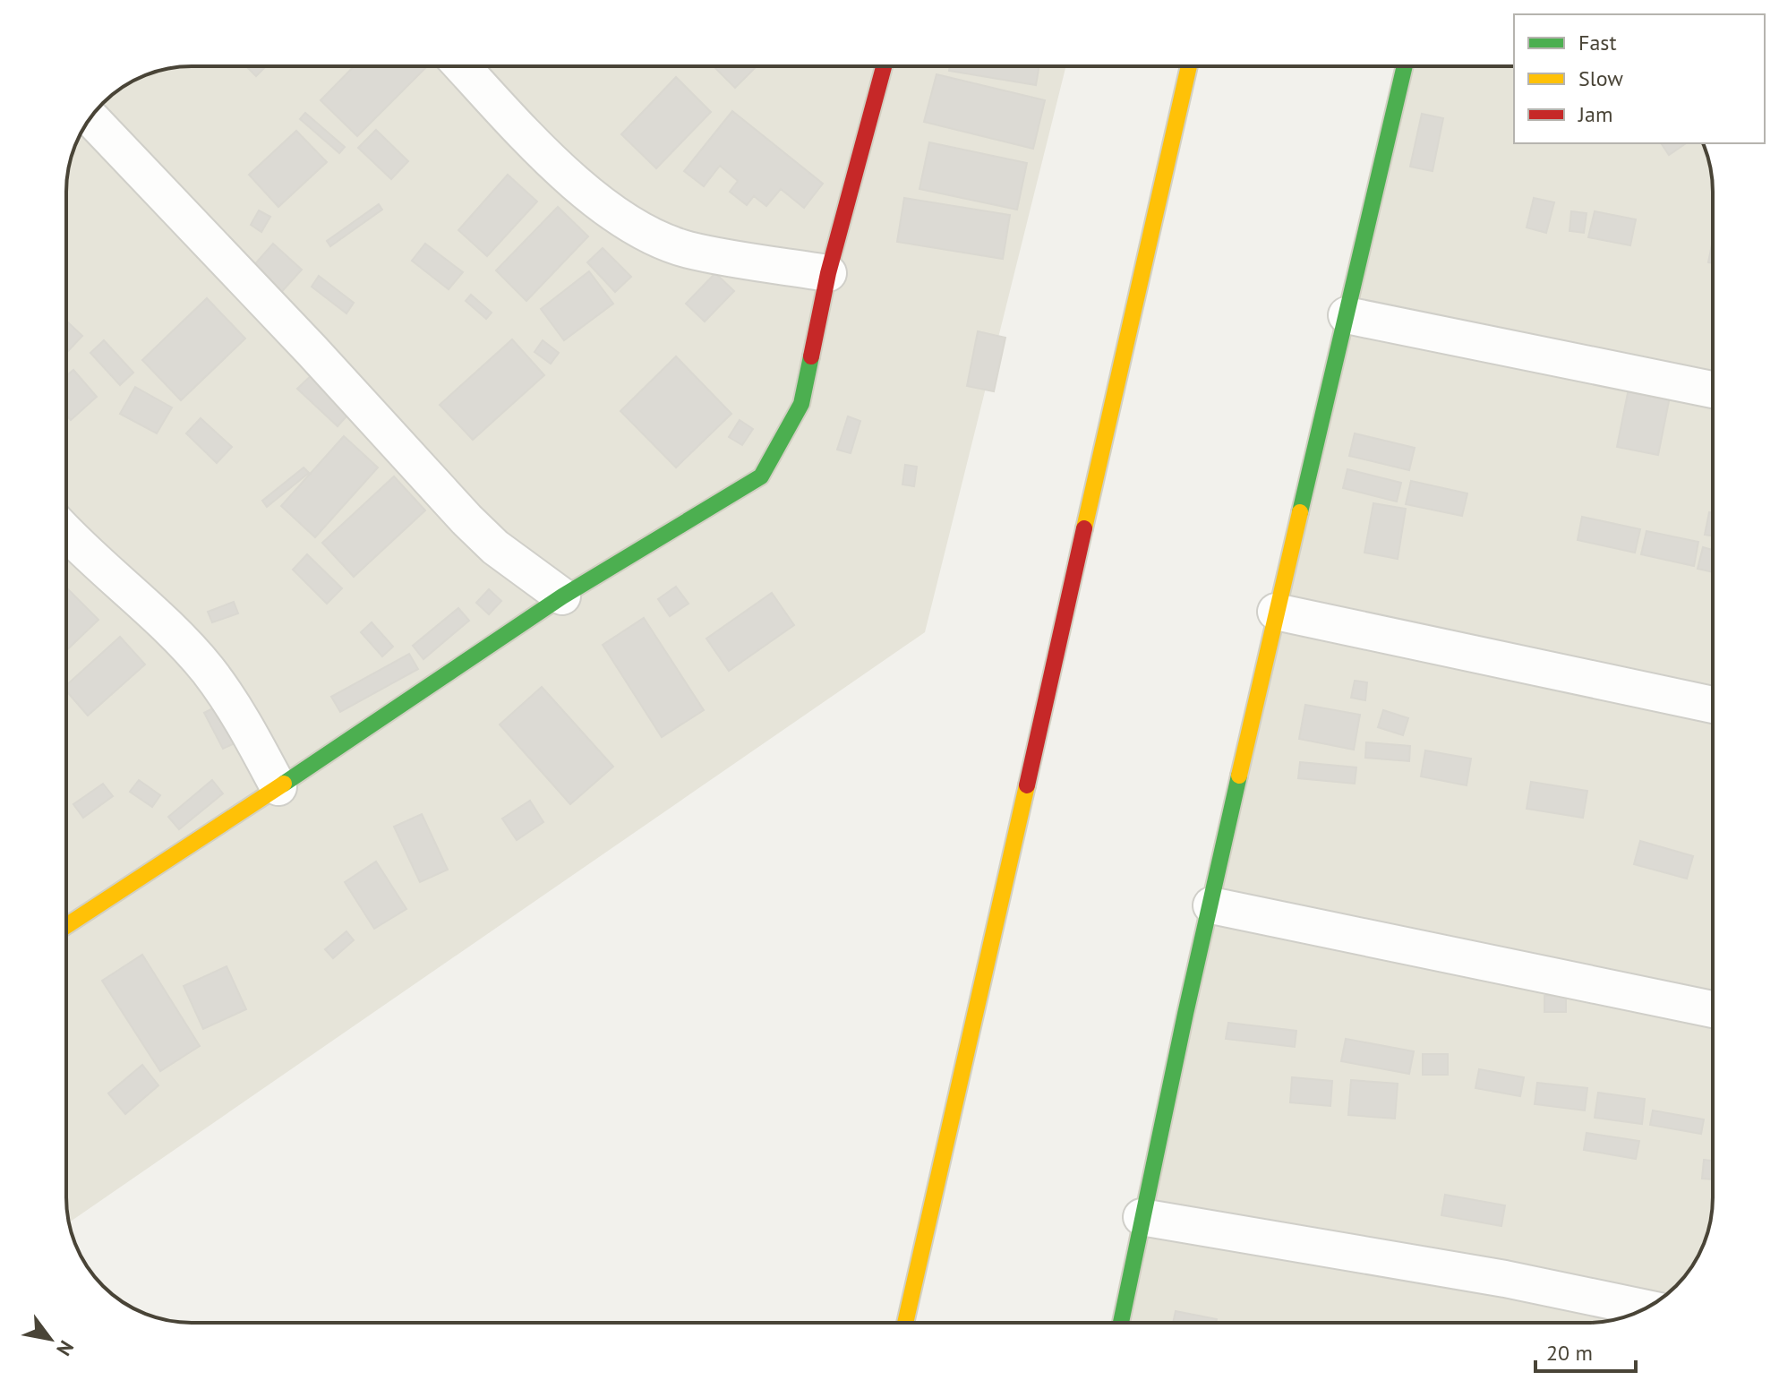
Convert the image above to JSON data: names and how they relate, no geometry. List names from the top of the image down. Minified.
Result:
{"legend":["Fast","Slow","Jam"],"scale_bar":"20 m","north":"bottom right"}
